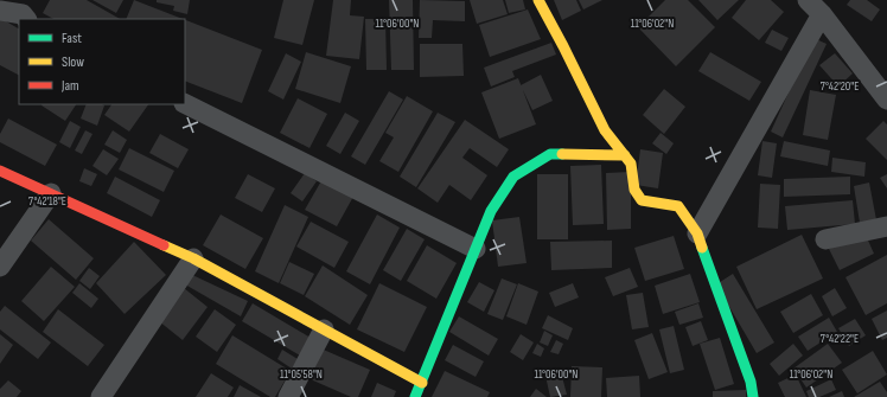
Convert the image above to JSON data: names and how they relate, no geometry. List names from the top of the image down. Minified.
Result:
{"legend":["Fast","Slow","Jam"],"coordinates":["11°06'00\"N","11°06'02\"N","7°42'20\"E","7°42'18\"E","7°42'22\"E","11°05'58\"N"]}
